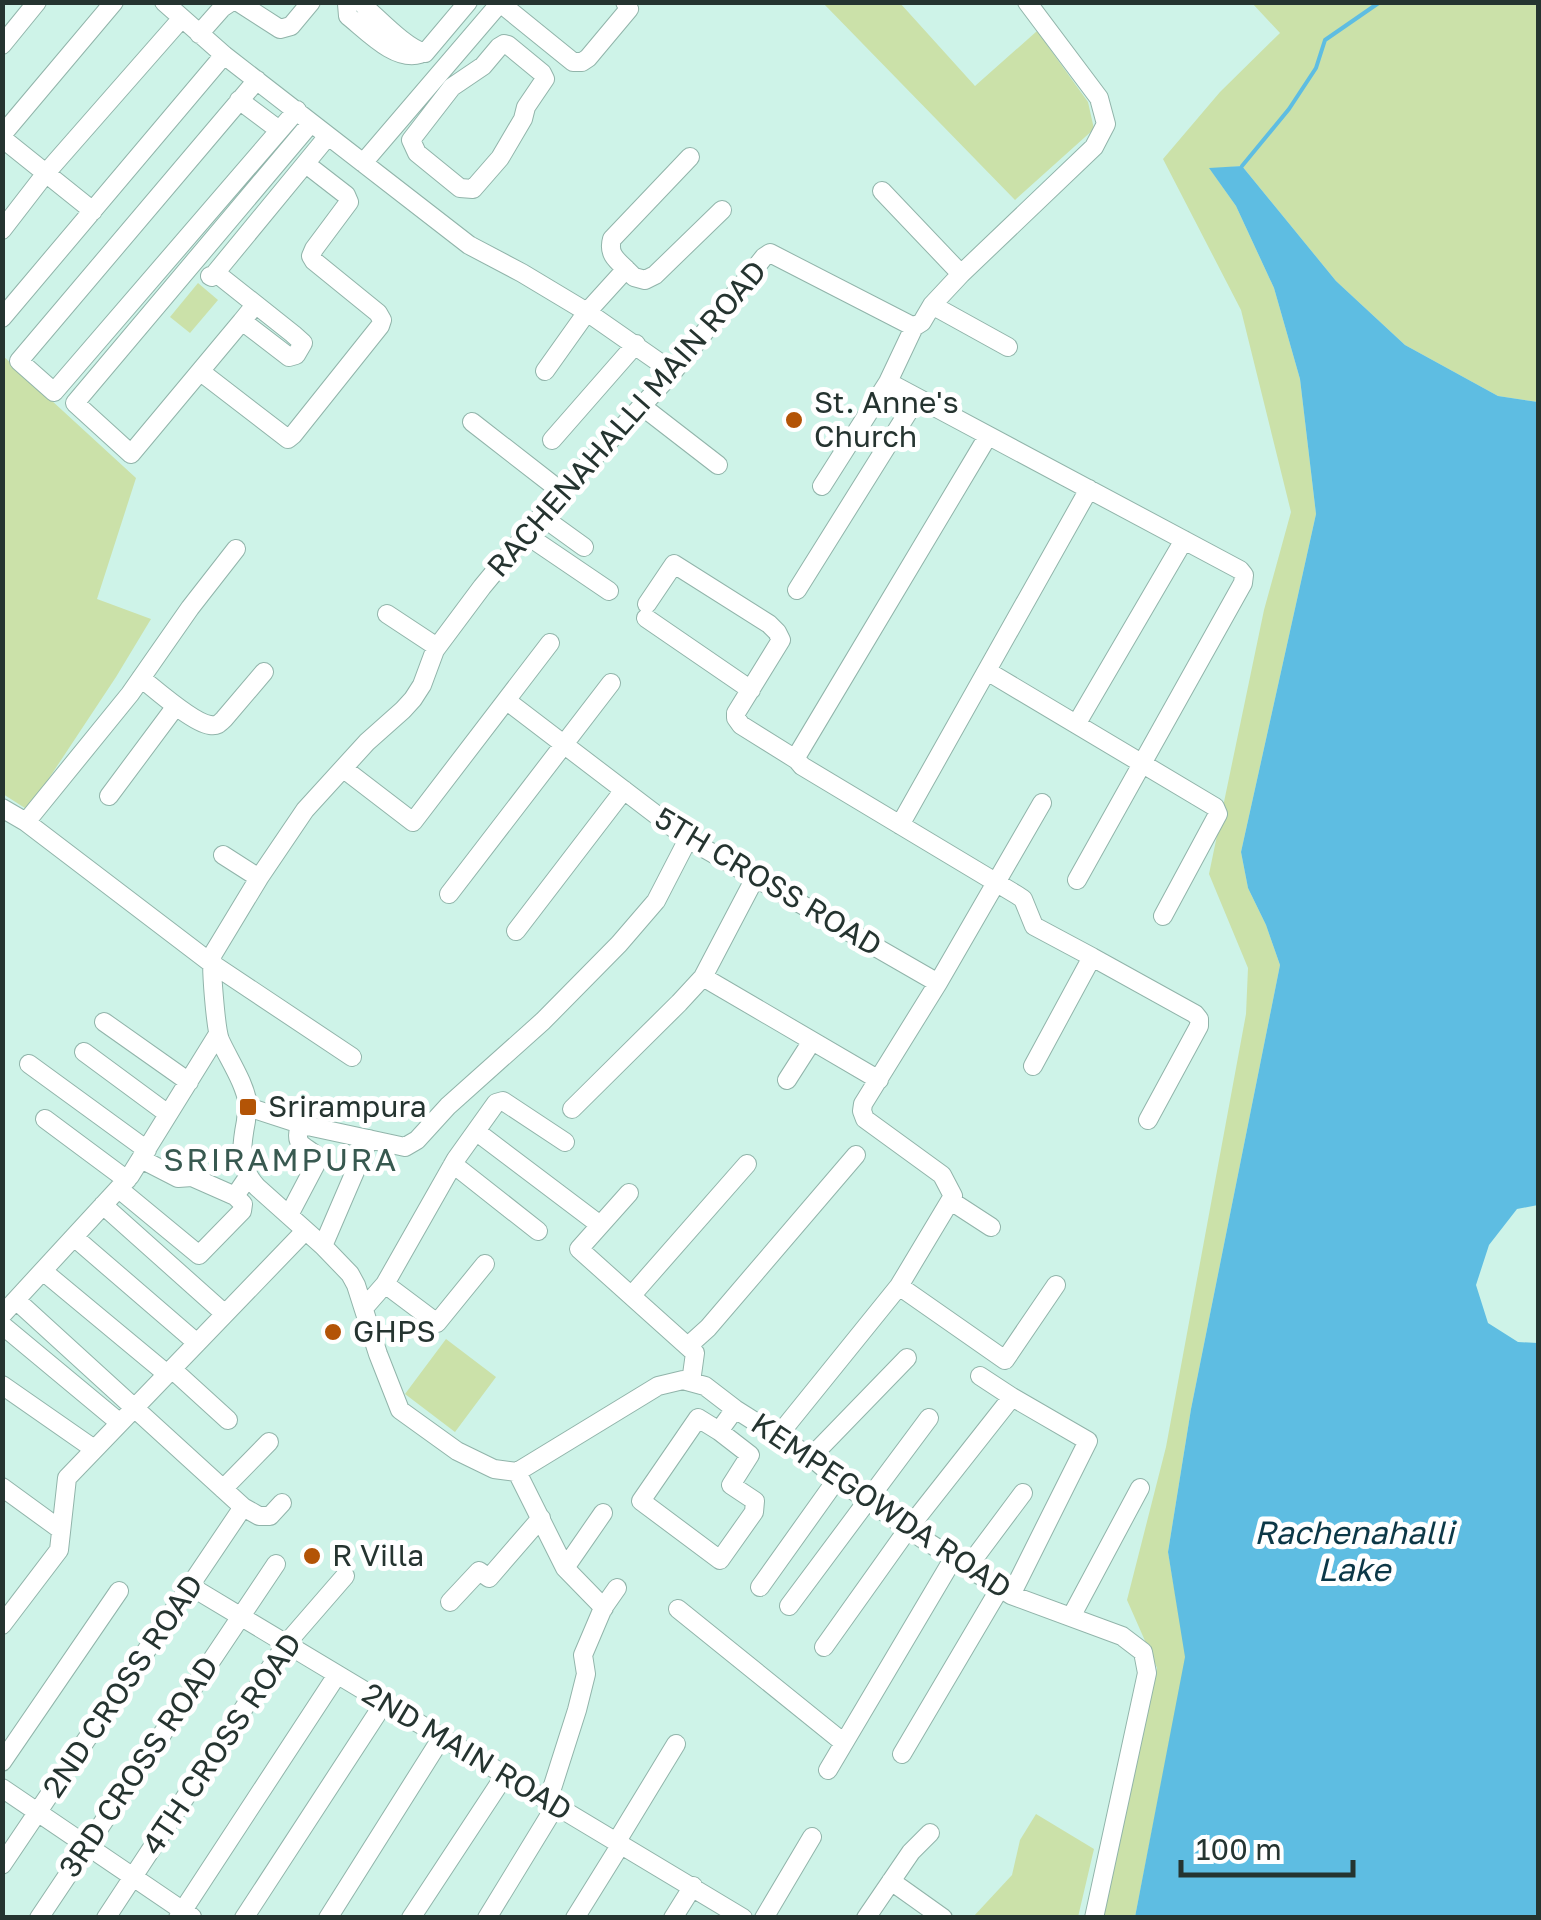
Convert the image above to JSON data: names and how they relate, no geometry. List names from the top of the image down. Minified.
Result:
{"streets":{"street":["RACHENAHALLI MAIN ROAD","5TH CROSS ROAD","KEMPEGOWDA ROAD","2ND CROSS ROAD","4TH CROSS ROAD","2ND MAIN ROAD","3RD CROSS ROAD"]},"crossings":[["2ND CROSS ROAD","2ND MAIN ROAD"],["4TH CROSS ROAD","2ND MAIN ROAD"],["2ND MAIN ROAD","3RD CROSS ROAD"]],"districts":["SRIRAMPURA"],"water":["Rachenahalli Lake"],"places":{"other":["St. Anne's Church","GHPS","R Villa"],"transit":["Srirampura"]},"scale_bar":"100 m"}
